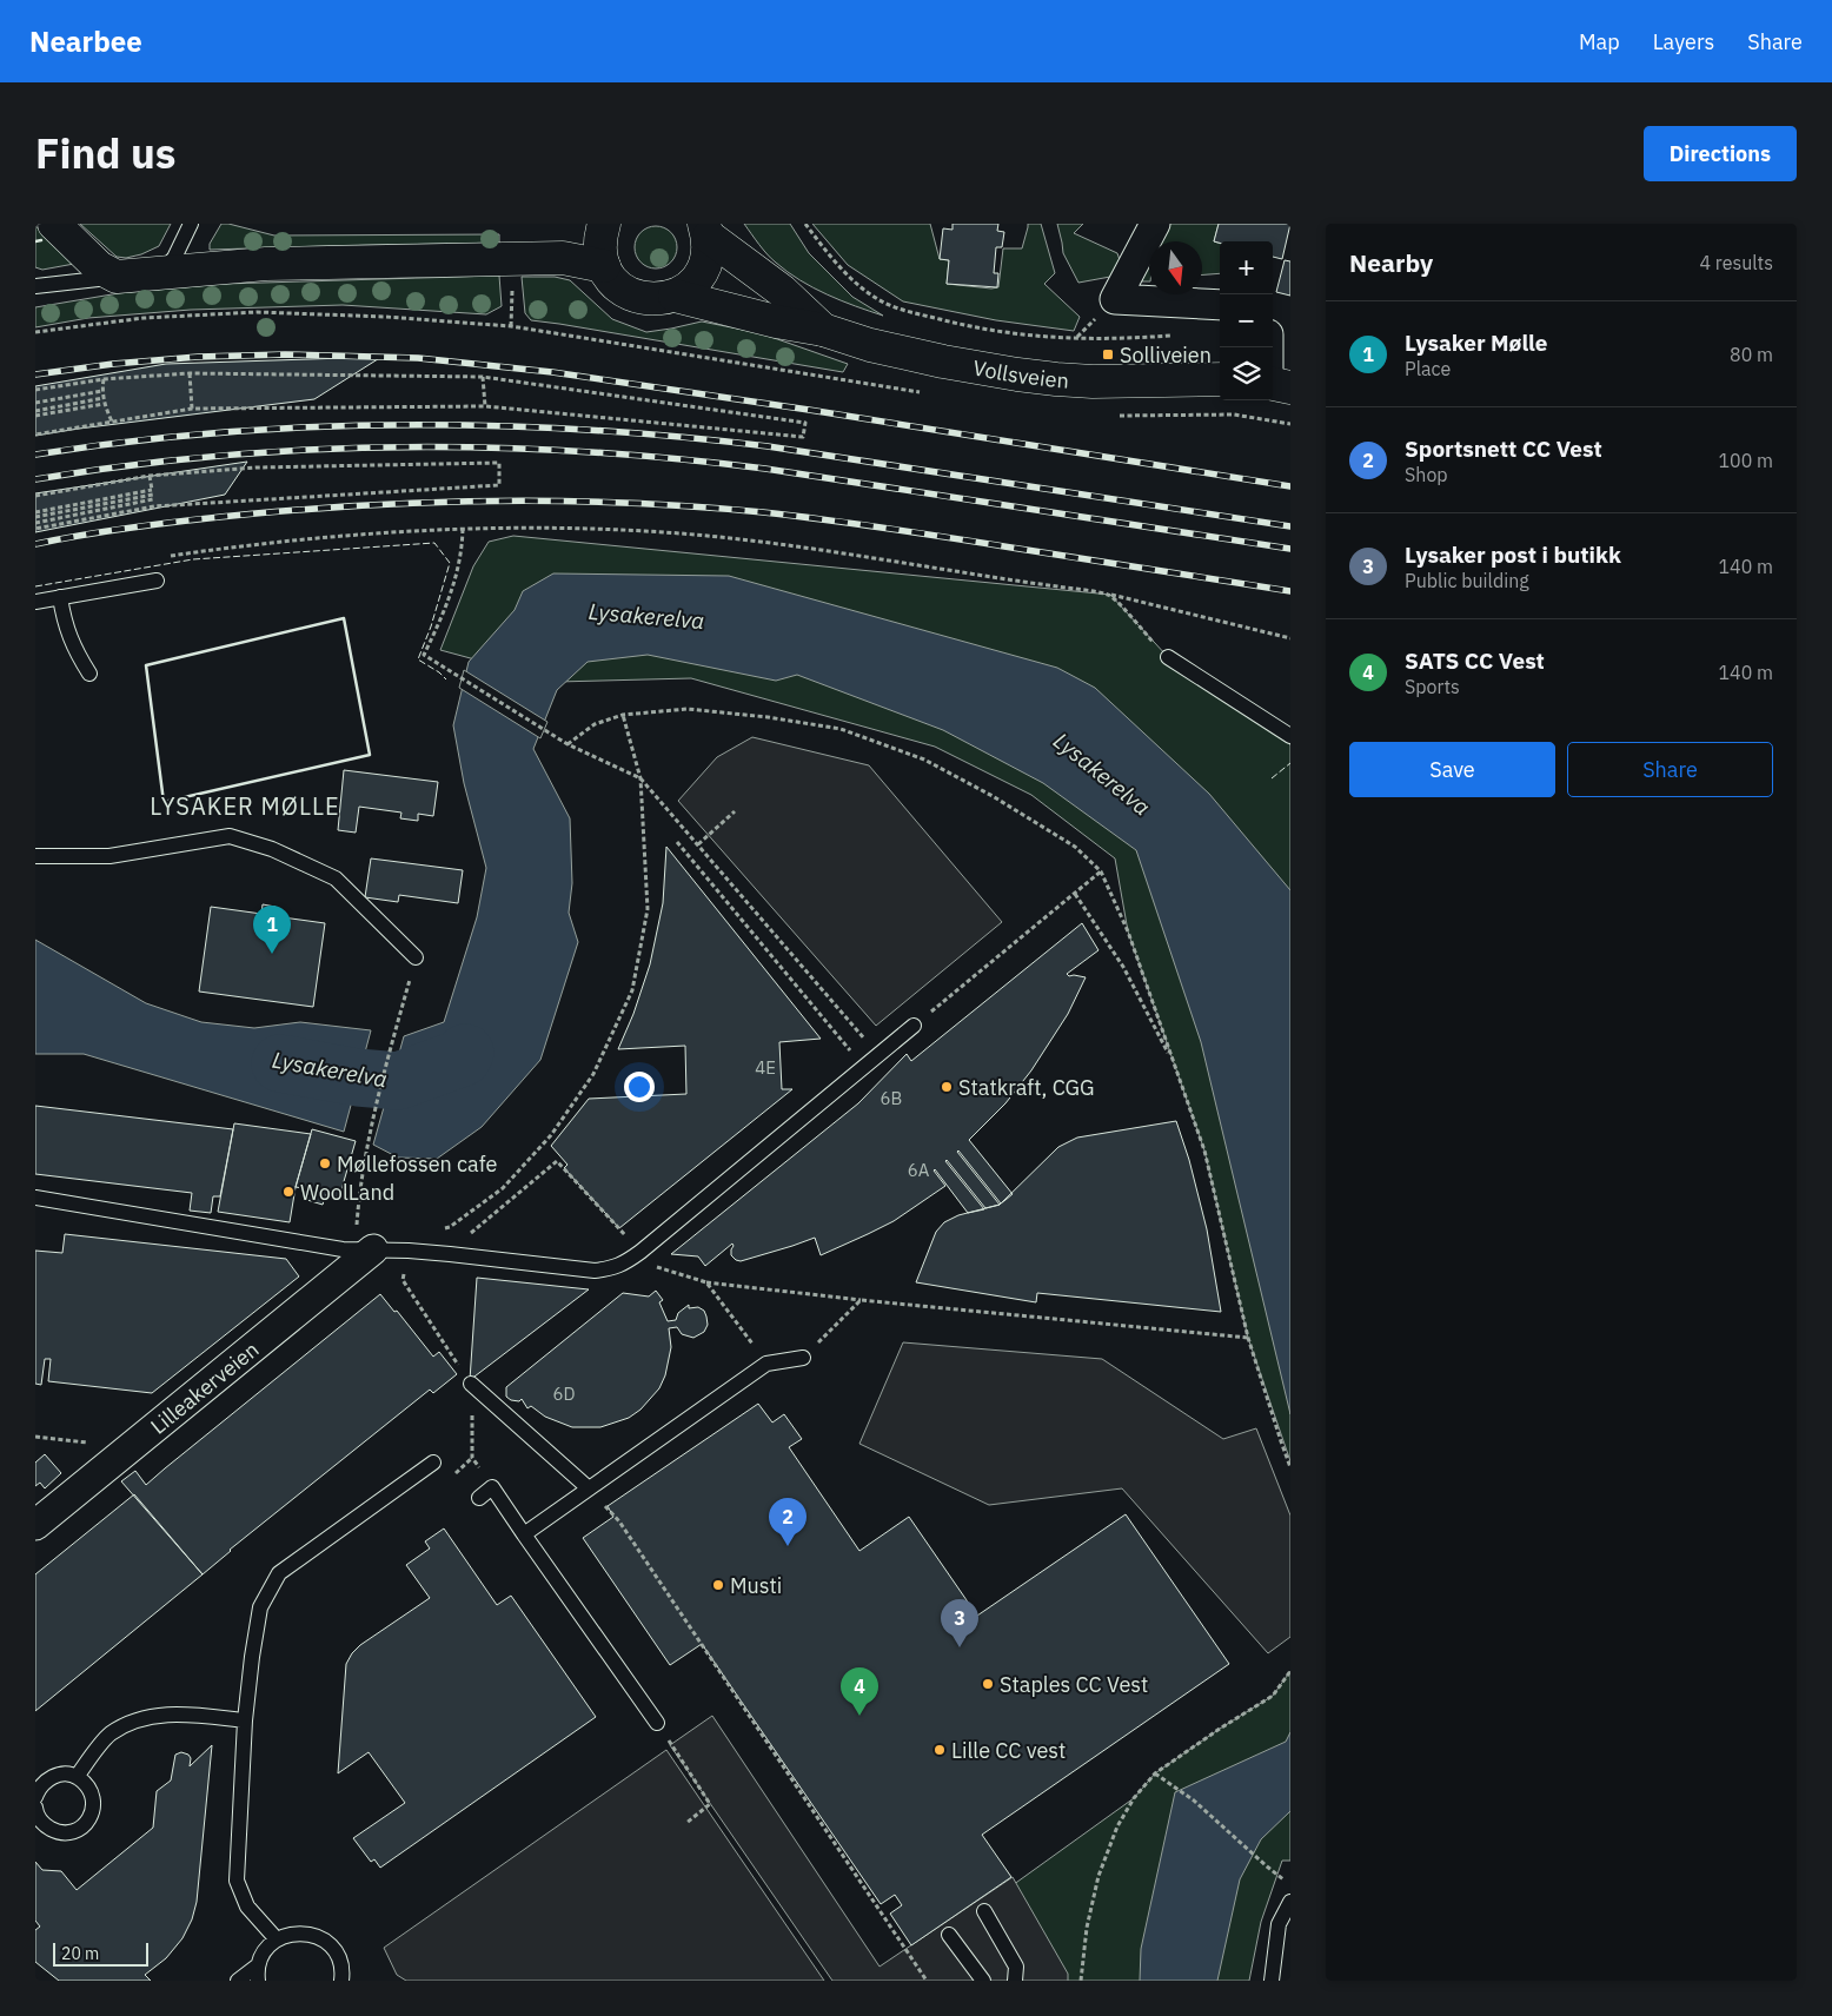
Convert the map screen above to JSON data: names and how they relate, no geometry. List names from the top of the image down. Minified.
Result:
{"streets":{"main road":["Vollsveien"],"street":["Lilleakerveien"]},"districts":["LYSAKER MØLLE"],"water":["Lysakerelva"],"places":{"transit":["Solliveien"],"other":["Statkraft, CGG","Møllefossen cafe","WoolLand","Musti","Staples CC Vest","Lille CC vest"]},"house_numbers":["4E","6B","6A","6D"],"scale_bar":"20 m","north":"bottom","page":{"header":"Nearbee","nav":["Map","Layers","Share"],"title":"Find us","buttons":["Directions",["Save","Share"]],"heading":["Nearby","4 results"],"map_buttons":["+","−"],"list":[{"mark":"1","name":"Lysaker Mølle","note":"Place","value":"80 m"},{"mark":"2","name":"Sportsnett CC Vest","note":"Shop","value":"100 m"},{"mark":"3","name":"Lysaker post i butikk","note":"Public building","value":"140 m"},{"mark":"4","name":"SATS CC Vest","note":"Sports","value":"140 m"}],"pins":["1","2","3","4"],"scale":"20 m"}}
